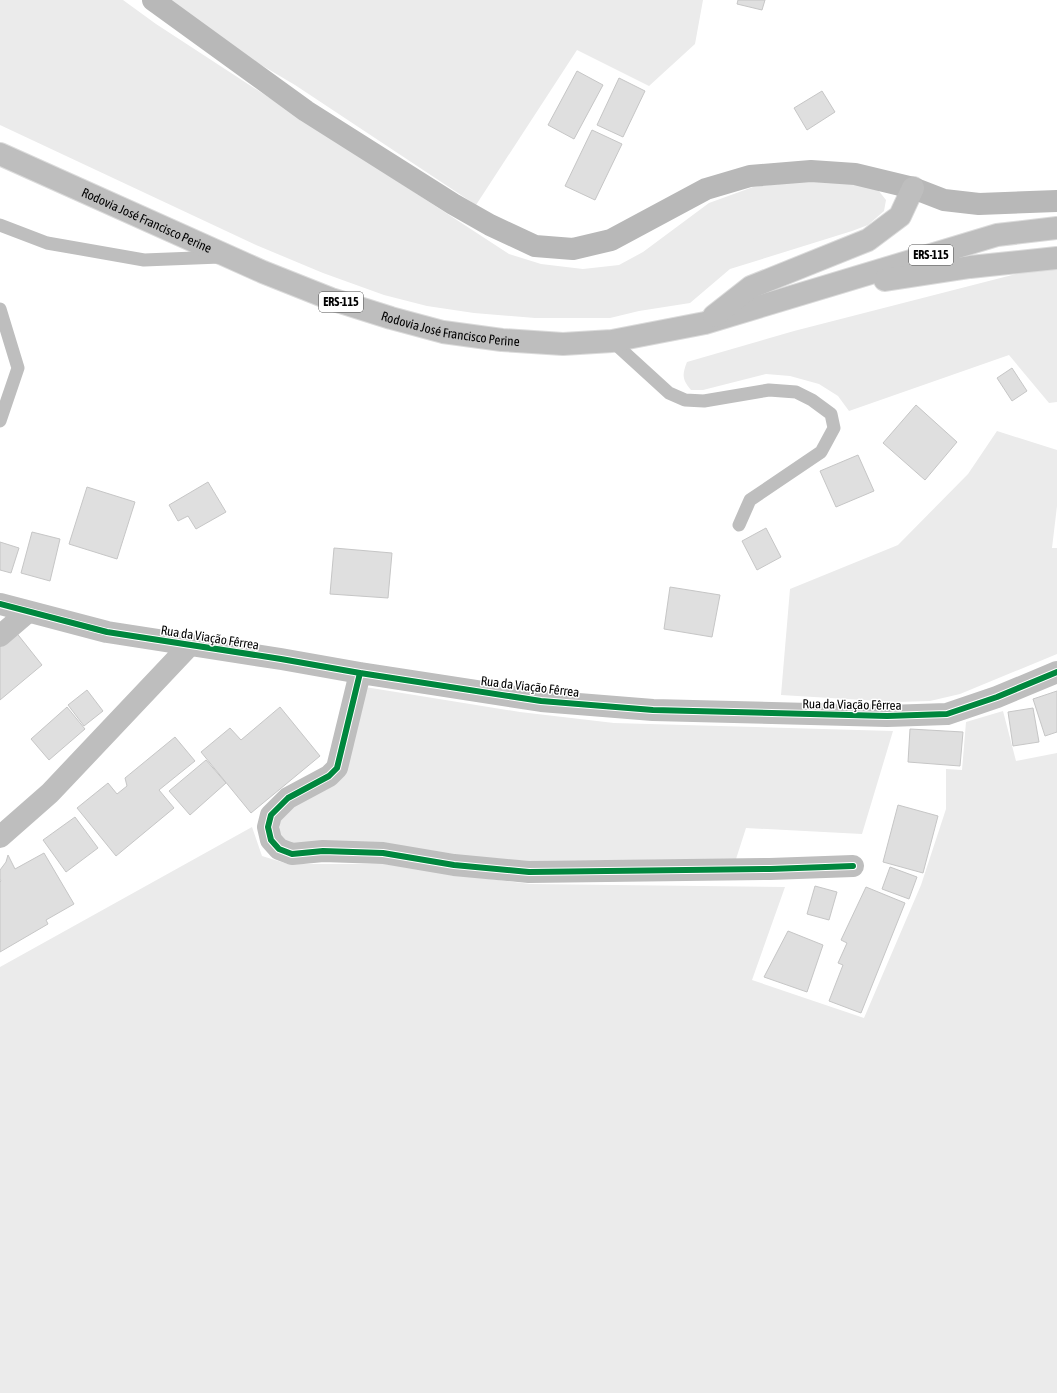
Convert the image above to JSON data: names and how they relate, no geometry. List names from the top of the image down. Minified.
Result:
{"streets":{"street":["Rodovia José Francisco Perine","ERS-115","Rua da Viação Fêrrea"]}}
